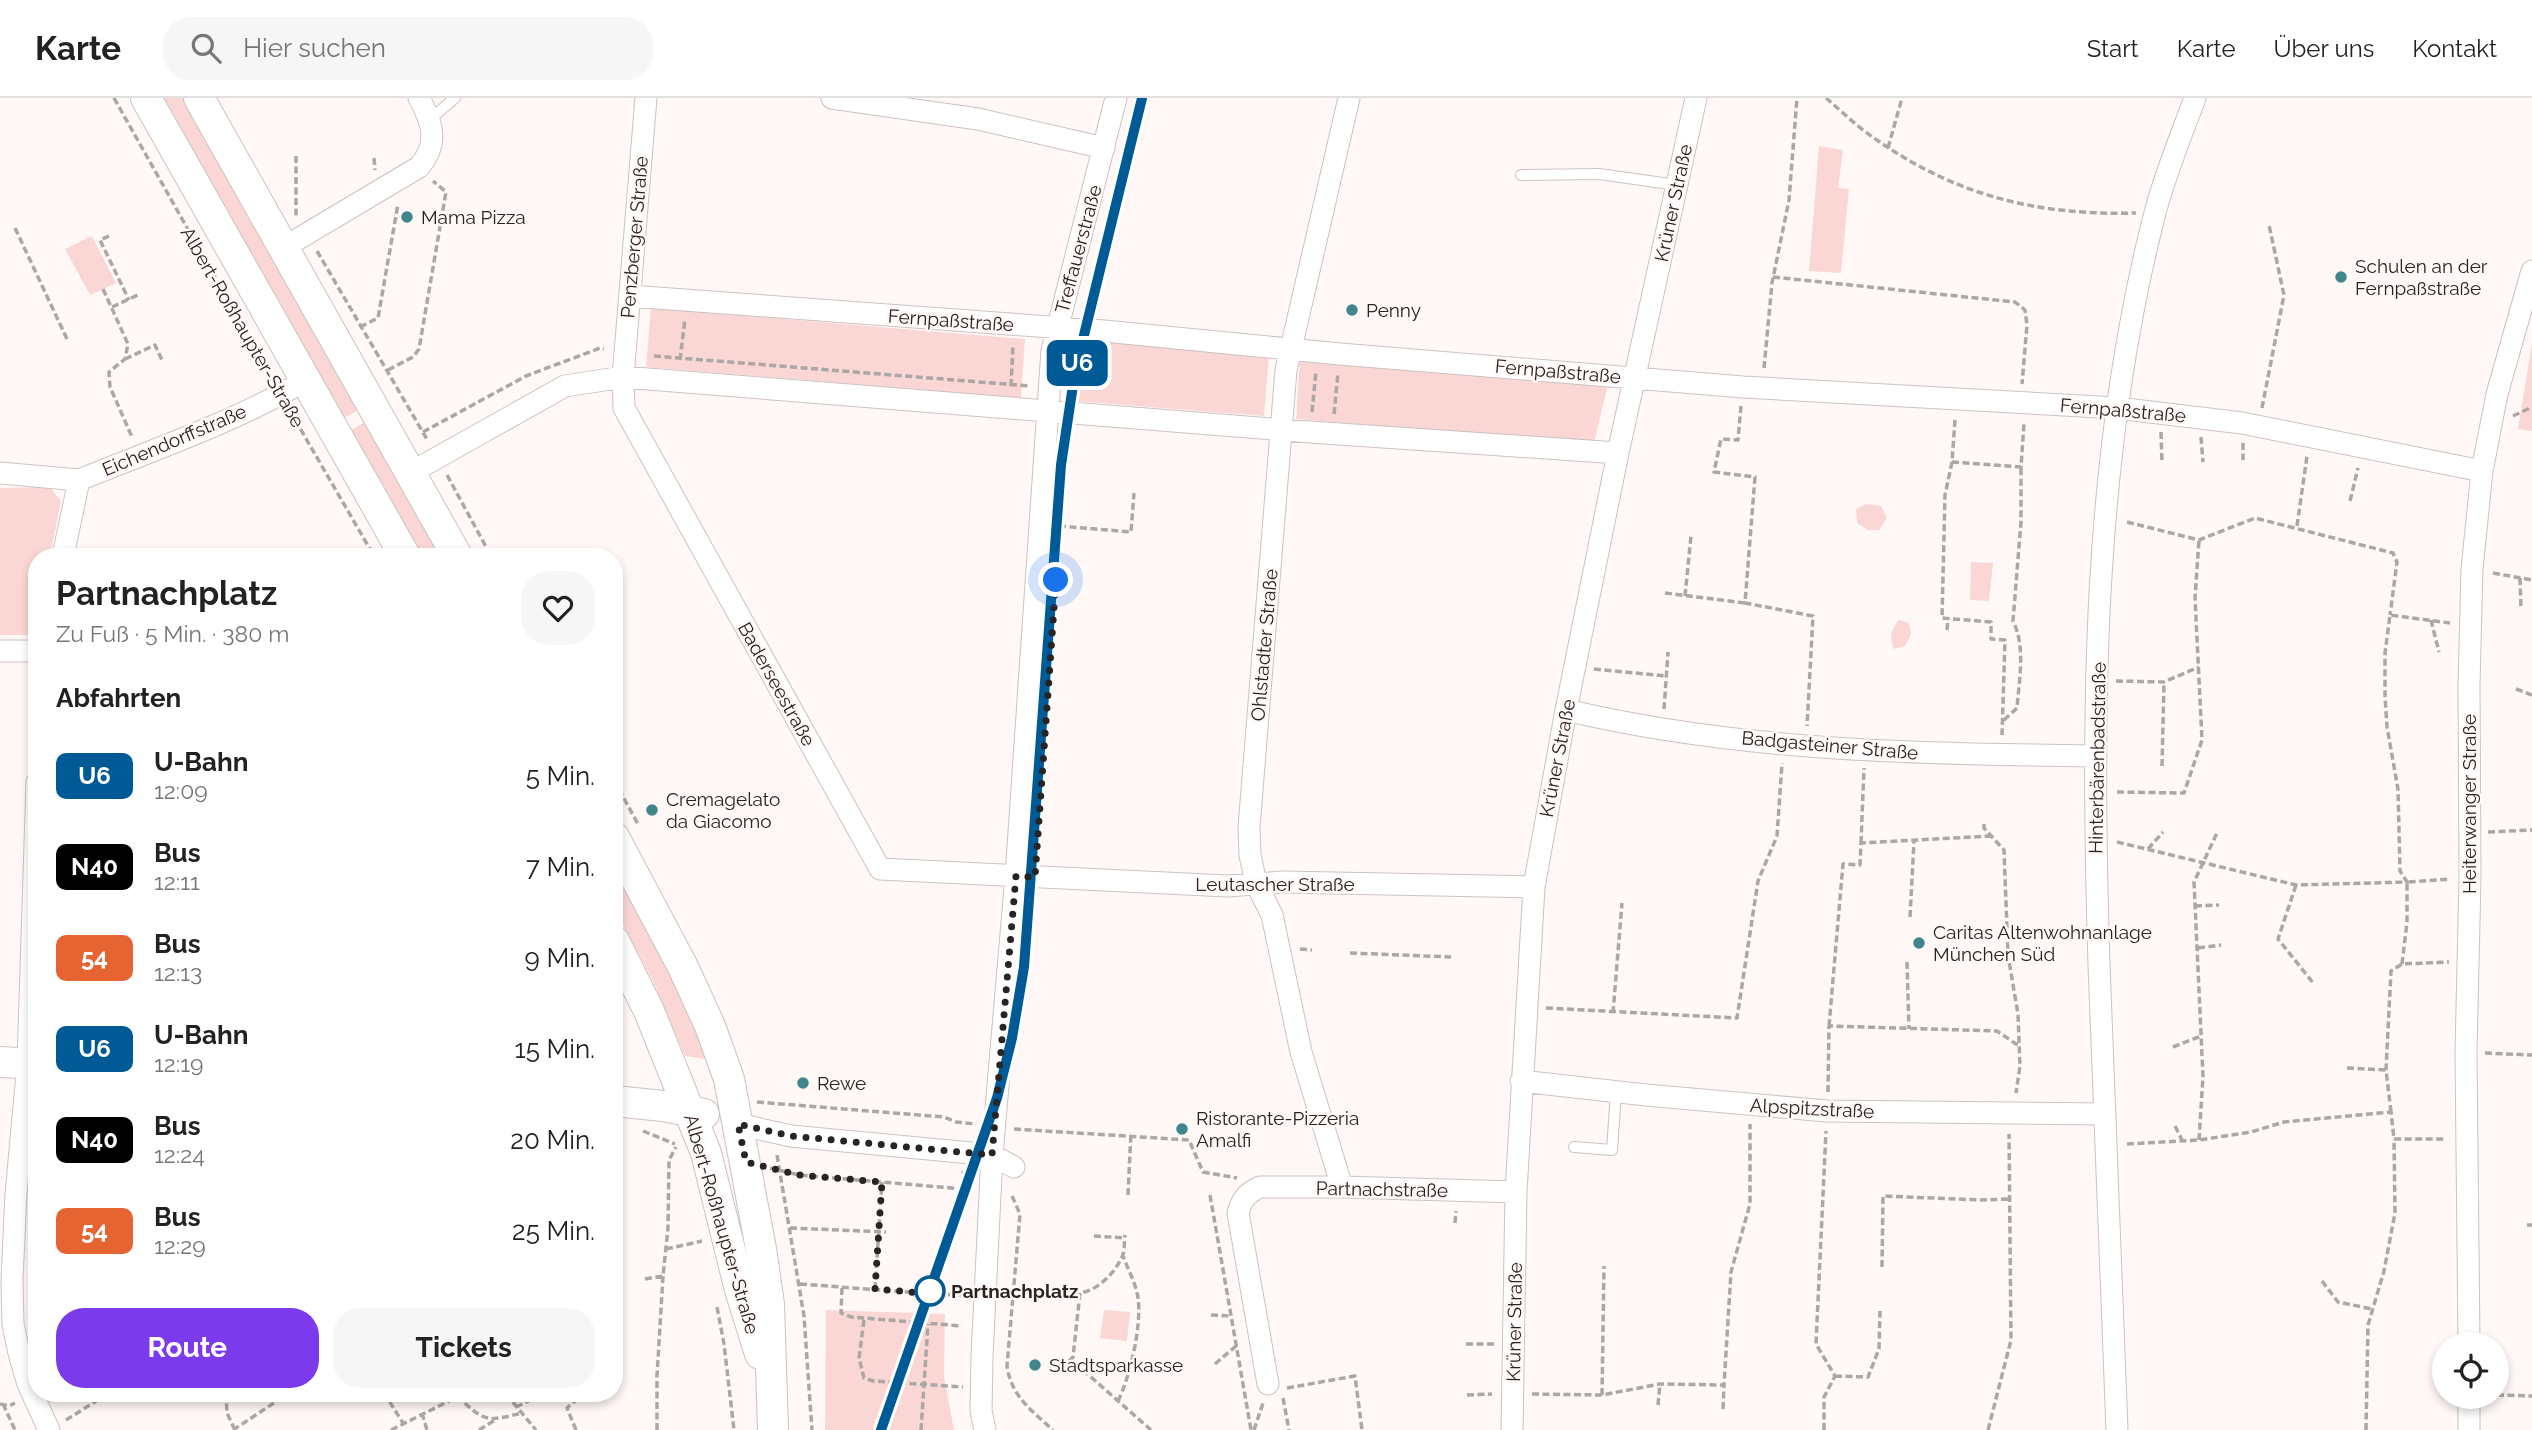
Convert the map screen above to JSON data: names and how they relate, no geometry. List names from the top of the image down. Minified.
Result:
{"streets":{"main road":["Albert-Roßhaupter-Straße"],"street":["Krüner Straße","Penzberger Straße","Treffauerstraße","Fernpaßstraße","Eichendorffstraße","Ohlstadter Straße","Baderseestraße","Badgasteiner Straße","Hinterbärenbadstraße","Heiterwanger Straße","Leutascher Straße","Alpspitzstraße","Partnachstraße"]},"crossings":[["Krüner Straße","Fernpaßstraße"],["Krüner Straße","Badgasteiner Straße"],["Krüner Straße","Leutascher Straße"],["Krüner Straße","Alpspitzstraße"],["Krüner Straße","Partnachstraße"],["Penzberger Straße","Fernpaßstraße"],["Penzberger Straße","Baderseestraße"],["Treffauerstraße","Fernpaßstraße"],["Treffauerstraße","Baderseestraße"],["Treffauerstraße","Leutascher Straße"],["Fernpaßstraße","Ohlstadter Straße"],["Fernpaßstraße","Hinterbärenbadstraße"],["Fernpaßstraße","Heiterwanger Straße"],["Albert-Roßhaupter-Straße","Eichendorffstraße"],["Ohlstadter Straße","Leutascher Straße"],["Ohlstadter Straße","Partnachstraße"],["Baderseestraße","Leutascher Straße"],["Badgasteiner Straße","Hinterbärenbadstraße"],["Hinterbärenbadstraße","Alpspitzstraße"]],"places":["Mama Pizza","Schulen an der Fernpaßstraße","Penny","Cremagelato da Giacomo","Caritas Altenwohnanlage München Süd","Rewe","Ristorante-Pizzeria Amalfi","Partnachplatz","Stadtsparkasse"],"lines":["metro line U6"],"page":{"header":"Karte","search":"Hier suchen","nav":["Start","Karte","Über uns","Kontakt"],"on_map":"U6","heading":[["Partnachplatz","Zu Fuß · 5 Min. · 380 m"],"Abfahrten"],"list":[{"mark":"U6","name":"U-Bahn","note":"12:09","value":"5 Min."},{"mark":"N40","name":"Bus","note":"12:11","value":"7 Min."},{"mark":"54","name":"Bus","note":"12:13","value":"9 Min."},{"mark":"U6","name":"U-Bahn","note":"12:19","value":"15 Min."},{"mark":"N40","name":"Bus","note":"12:24","value":"20 Min."},{"mark":"54","name":"Bus","note":"12:29","value":"25 Min."}],"buttons":["Route","Tickets"]}}
